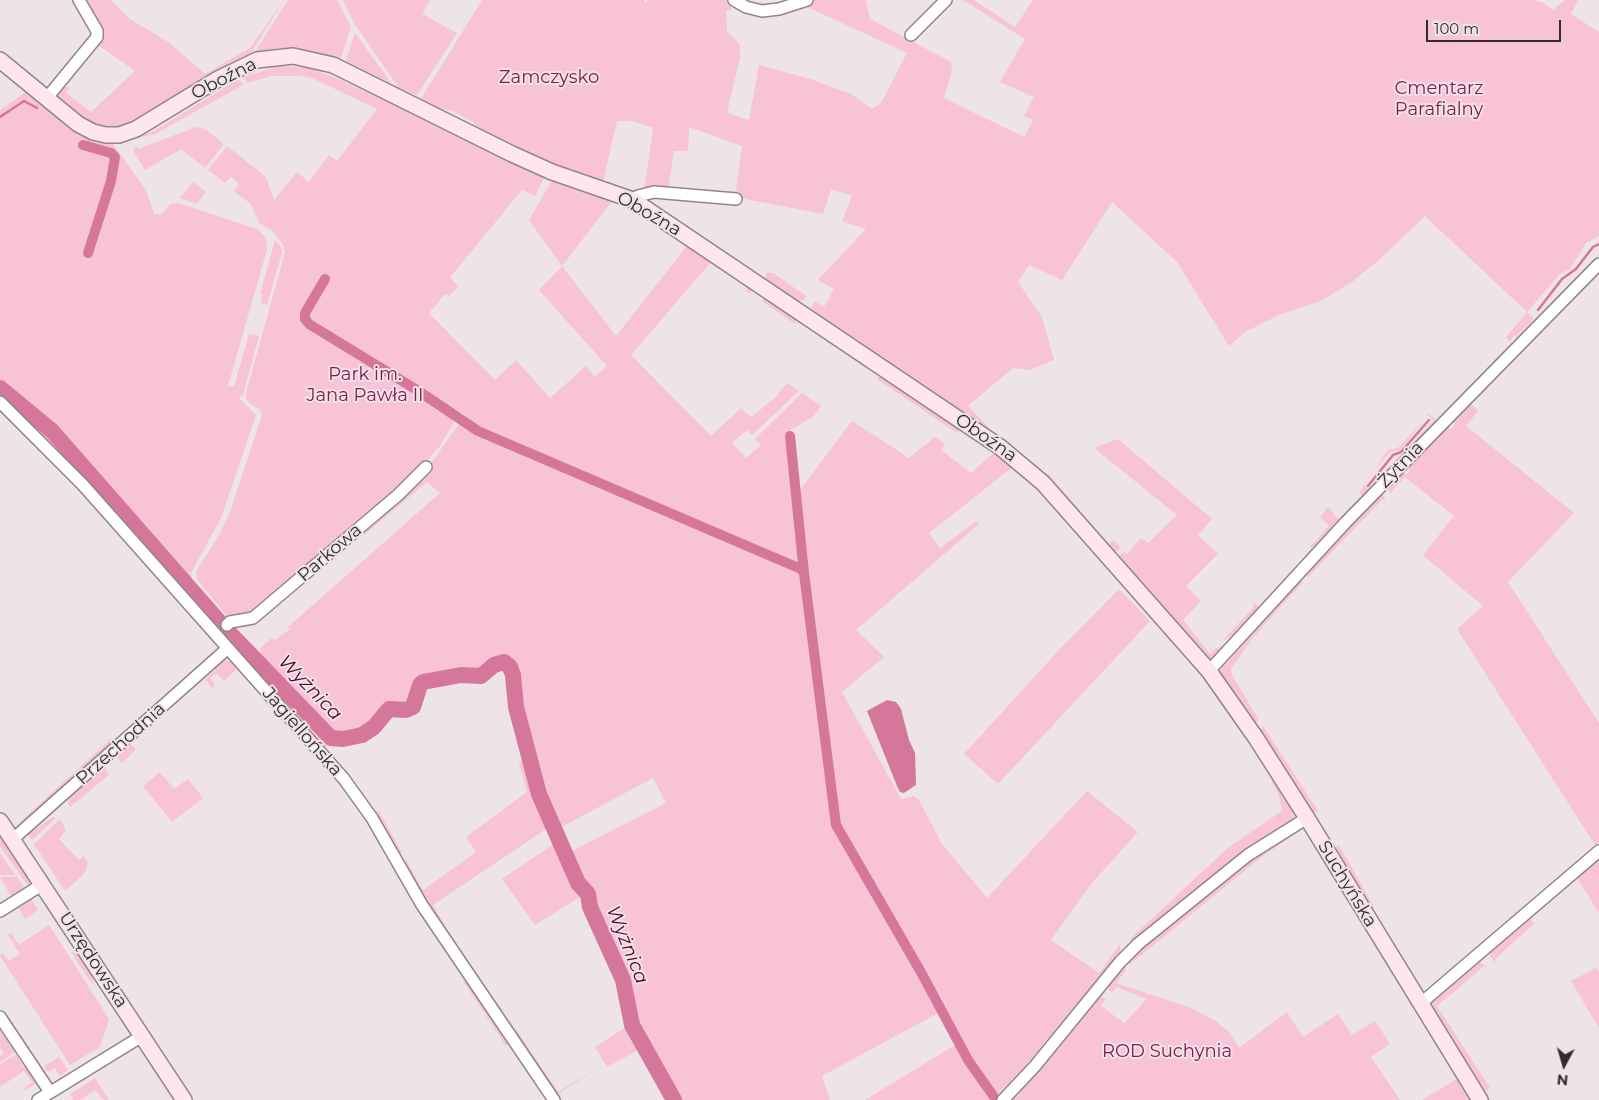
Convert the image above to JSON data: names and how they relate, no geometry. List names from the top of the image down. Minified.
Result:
{"streets":{"street":["Oboźna","Żytnia","Parkowa","Jagiellońska","Przechodnia","Suchyńska","Urzędowska"]},"crossings":[["Oboźna","Żytnia"],["Oboźna","Suchyńska"],["Żytnia","Suchyńska"],["Parkowa","Jagiellońska"],["Jagiellońska","Przechodnia"],["Przechodnia","Urzędowska"]],"water":["Wyżnica"],"parks":["Zamczysko","Cmentarz Parafialny","Park im. Jana Pawła II","ROD Suchynia"],"scale_bar":"100 m","north":"bottom"}
